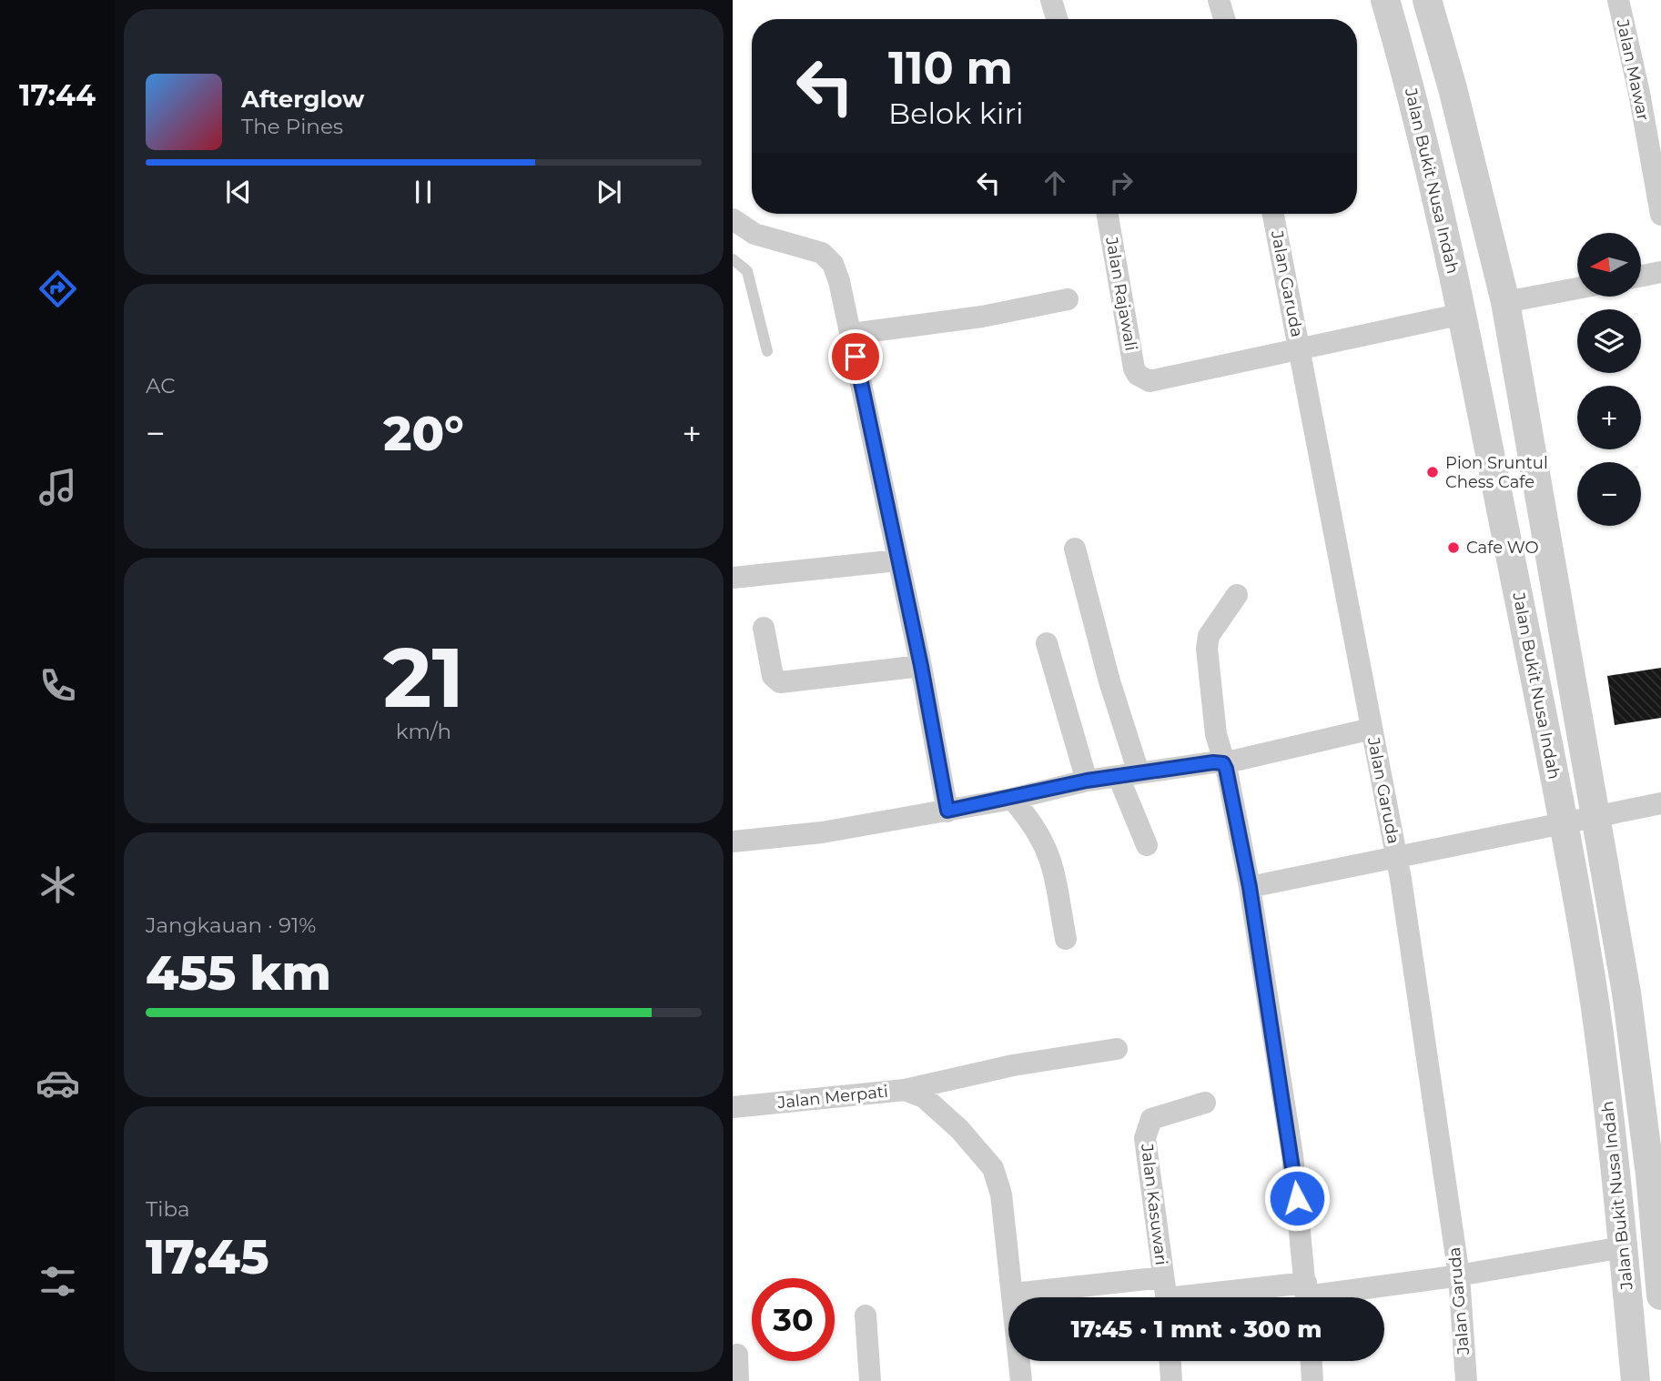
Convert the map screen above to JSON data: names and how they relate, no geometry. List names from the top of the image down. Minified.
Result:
{"streets":{"street":["Jalan Mawar","Jalan Bukit Nusa Indah","Jalan Garuda","Jalan Rajawali","Jalan Merpati","Jalan Kasuwari"]},"crossings":[["Jalan Garuda","Jalan Rajawali"]],"places":["Pion Sruntul Chess Cafe","Cafe WO"],"north":"left","page":{"tabs":"17:44","turn":["110 m","Belok kiri"],"song":["Afterglow","The Pines"],"map_buttons":["+","−"],"tile":["AC",["21","km/h"],["Jangkauan · 91%","455 km"],["Tiba","17:45"]],"heat":["−","20°","+"],"limit":"30","trip":"17:45 · 1 mnt · 300 m"}}
